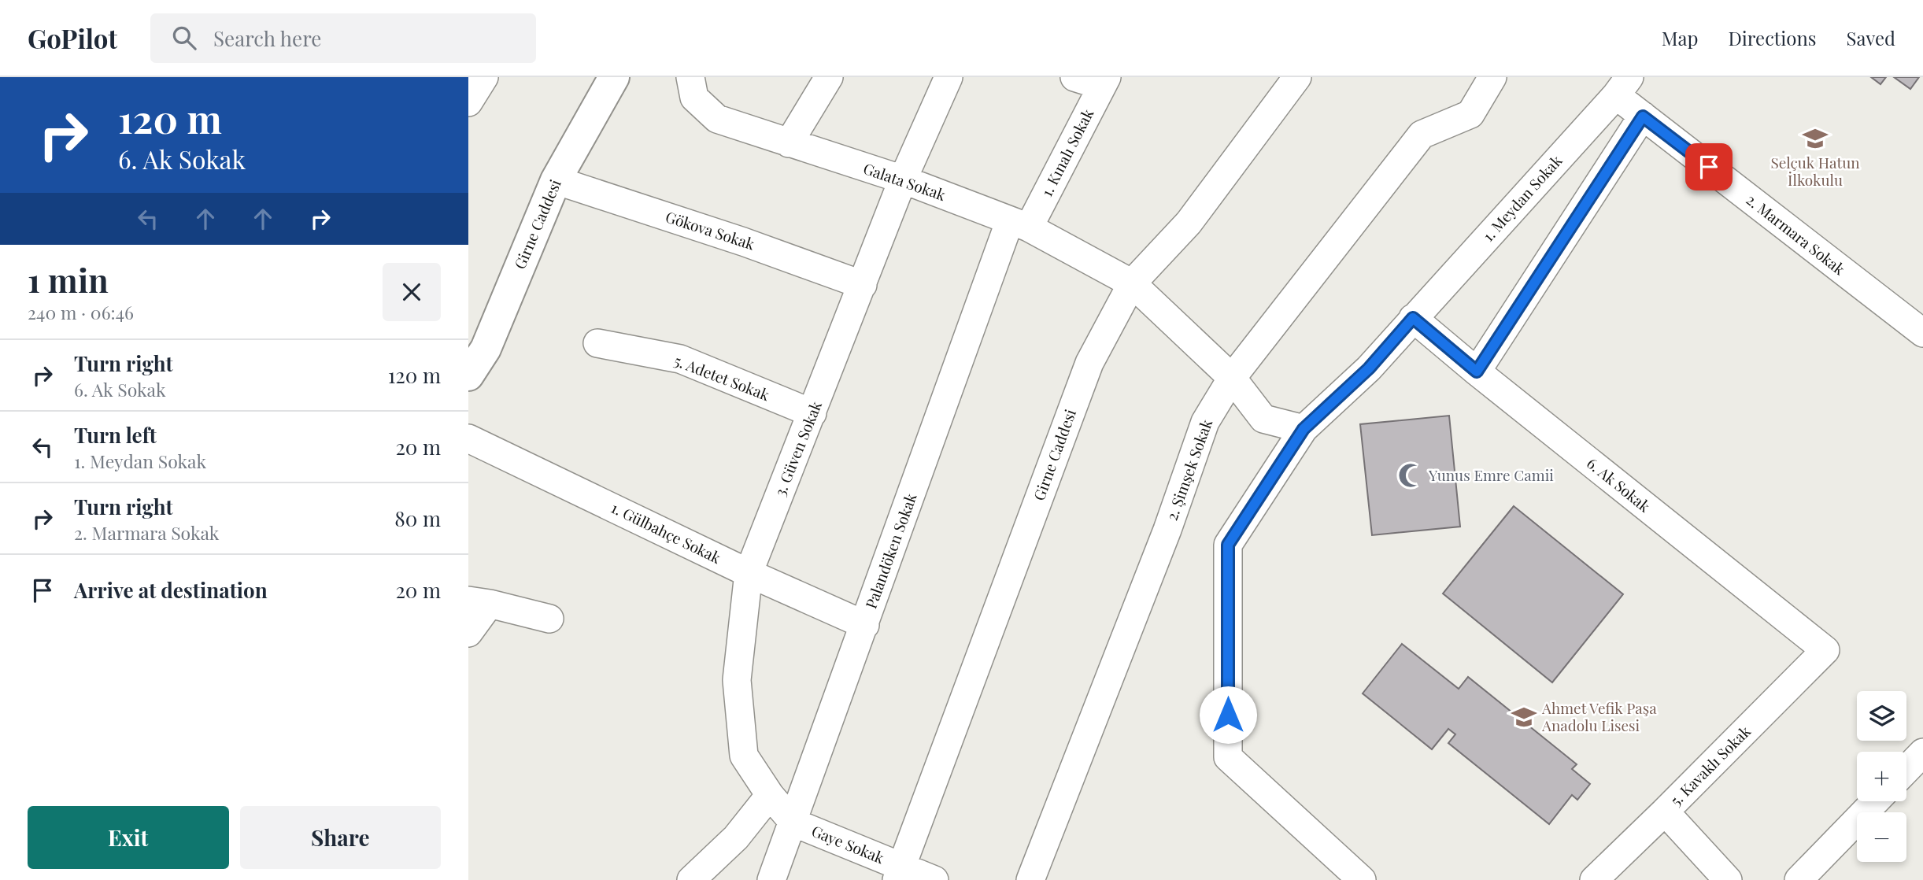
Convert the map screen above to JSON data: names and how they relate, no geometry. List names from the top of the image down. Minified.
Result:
{"streets":{"main road":["Girne Caddesi"],"street":["1. Kınalı Sokak","Galata Sokak","1. Meydan Sokak","Gökova Sokak","2. Marmara Sokak","5. Adetet Sokak","3. Güven Sokak","2. Şimşek Sokak","6. Ak Sokak","1. Gülbahçe Sokak","Palandöken Sokak","5. Kavaklı Sokak","Gaye Sokak"]},"crossings":[["1. Kınalı Sokak","Galata Sokak"],["1. Kınalı Sokak","Palandöken Sokak"],["Galata Sokak","1. Meydan Sokak"],["Galata Sokak","Girne Caddesi"],["Galata Sokak","3. Güven Sokak"],["Galata Sokak","2. Şimşek Sokak"],["Galata Sokak","Palandöken Sokak"],["1. Meydan Sokak","2. Marmara Sokak"],["1. Meydan Sokak","6. Ak Sokak"],["Girne Caddesi","Gökova Sokak"],["Girne Caddesi","Gaye Sokak"],["Gökova Sokak","3. Güven Sokak"],["5. Adetet Sokak","3. Güven Sokak"],["3. Güven Sokak","1. Gülbahçe Sokak"],["3. Güven Sokak","Palandöken Sokak"],["3. Güven Sokak","Gaye Sokak"],["6. Ak Sokak","5. Kavaklı Sokak"],["1. Gülbahçe Sokak","Palandöken Sokak"],["Palandöken Sokak","Gaye Sokak"]],"places":{"school or university":["Selçuk Hatun İlkokulu","Ahmet Vefik Paşa Anadolu Lisesi"],"mosque":["Yunus Emre Camii"]},"page":{"header":"GoPilot","search":"Search here","nav":["Map","Directions","Saved"],"turn":["120 m","6. Ak Sokak"],"heading":["1 min","240 m · 06:46"],"list":[{"name":"Turn right","note":"6. Ak Sokak","value":"120 m"},{"name":"Turn left","note":"1. Meydan Sokak","value":"20 m"},{"name":"Turn right","note":"2. Marmara Sokak","value":"80 m"},{"name":"Arrive at destination","value":"20 m"}],"map_buttons":["+","−"],"buttons":["Exit","Share"]}}
